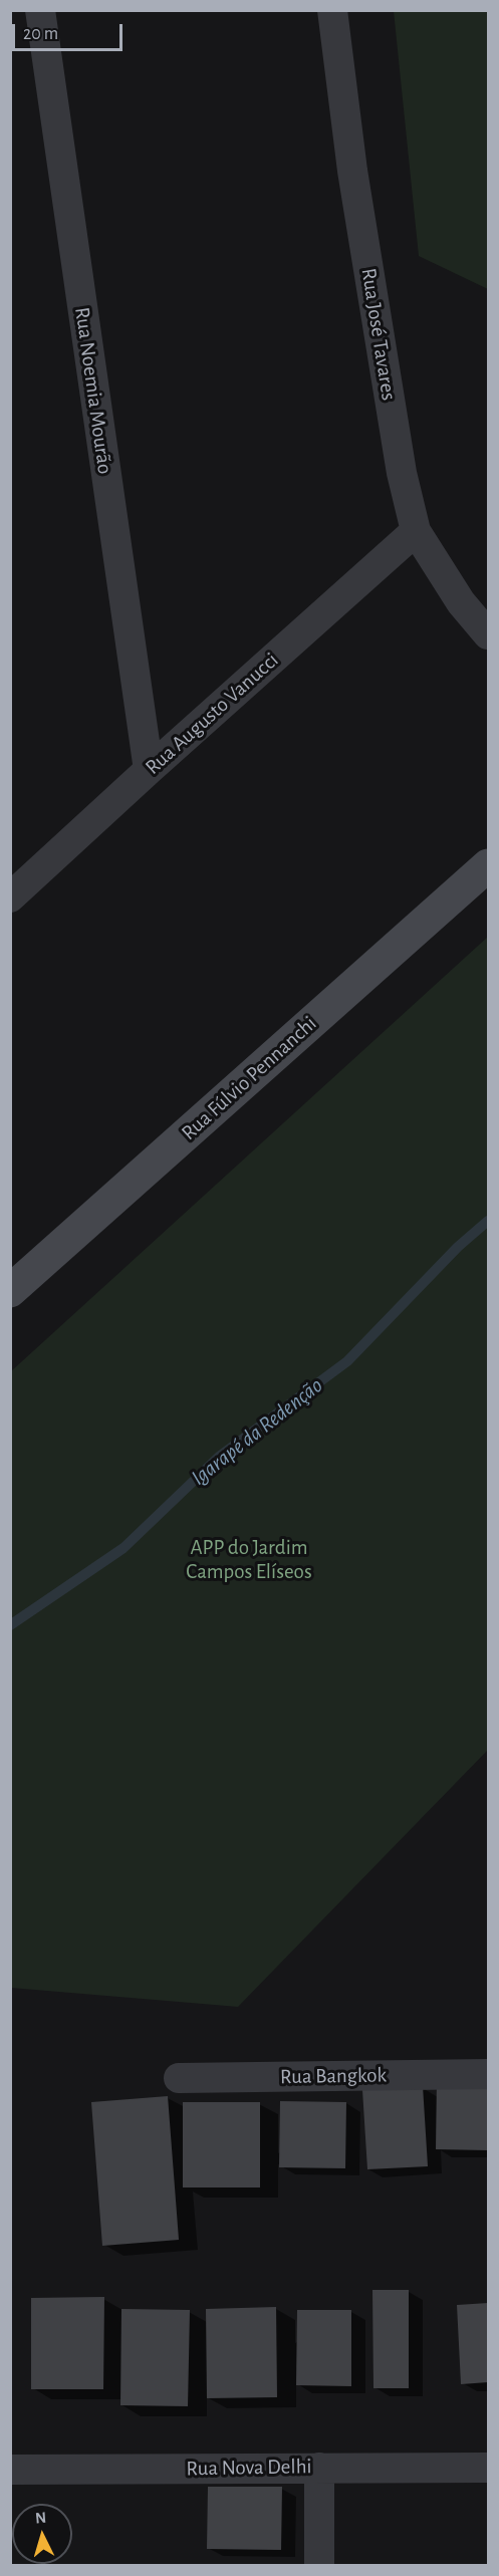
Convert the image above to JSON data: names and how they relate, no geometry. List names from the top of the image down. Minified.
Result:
{"streets":{"street":["Rua José Tavares","Rua Noemia Mourão","Rua Augusto Vanucci","Rua Fúlvio Pennanchi","Rua Bangkok","Rua Nova Delhi"]},"crossings":[["Rua José Tavares","Rua Augusto Vanucci"],["Rua Noemia Mourão","Rua Augusto Vanucci"]],"water":["Igarapé da Redenção"],"parks":["APP do Jardim Campos Elíseos"],"scale_bar":"20 m","north":"top"}
